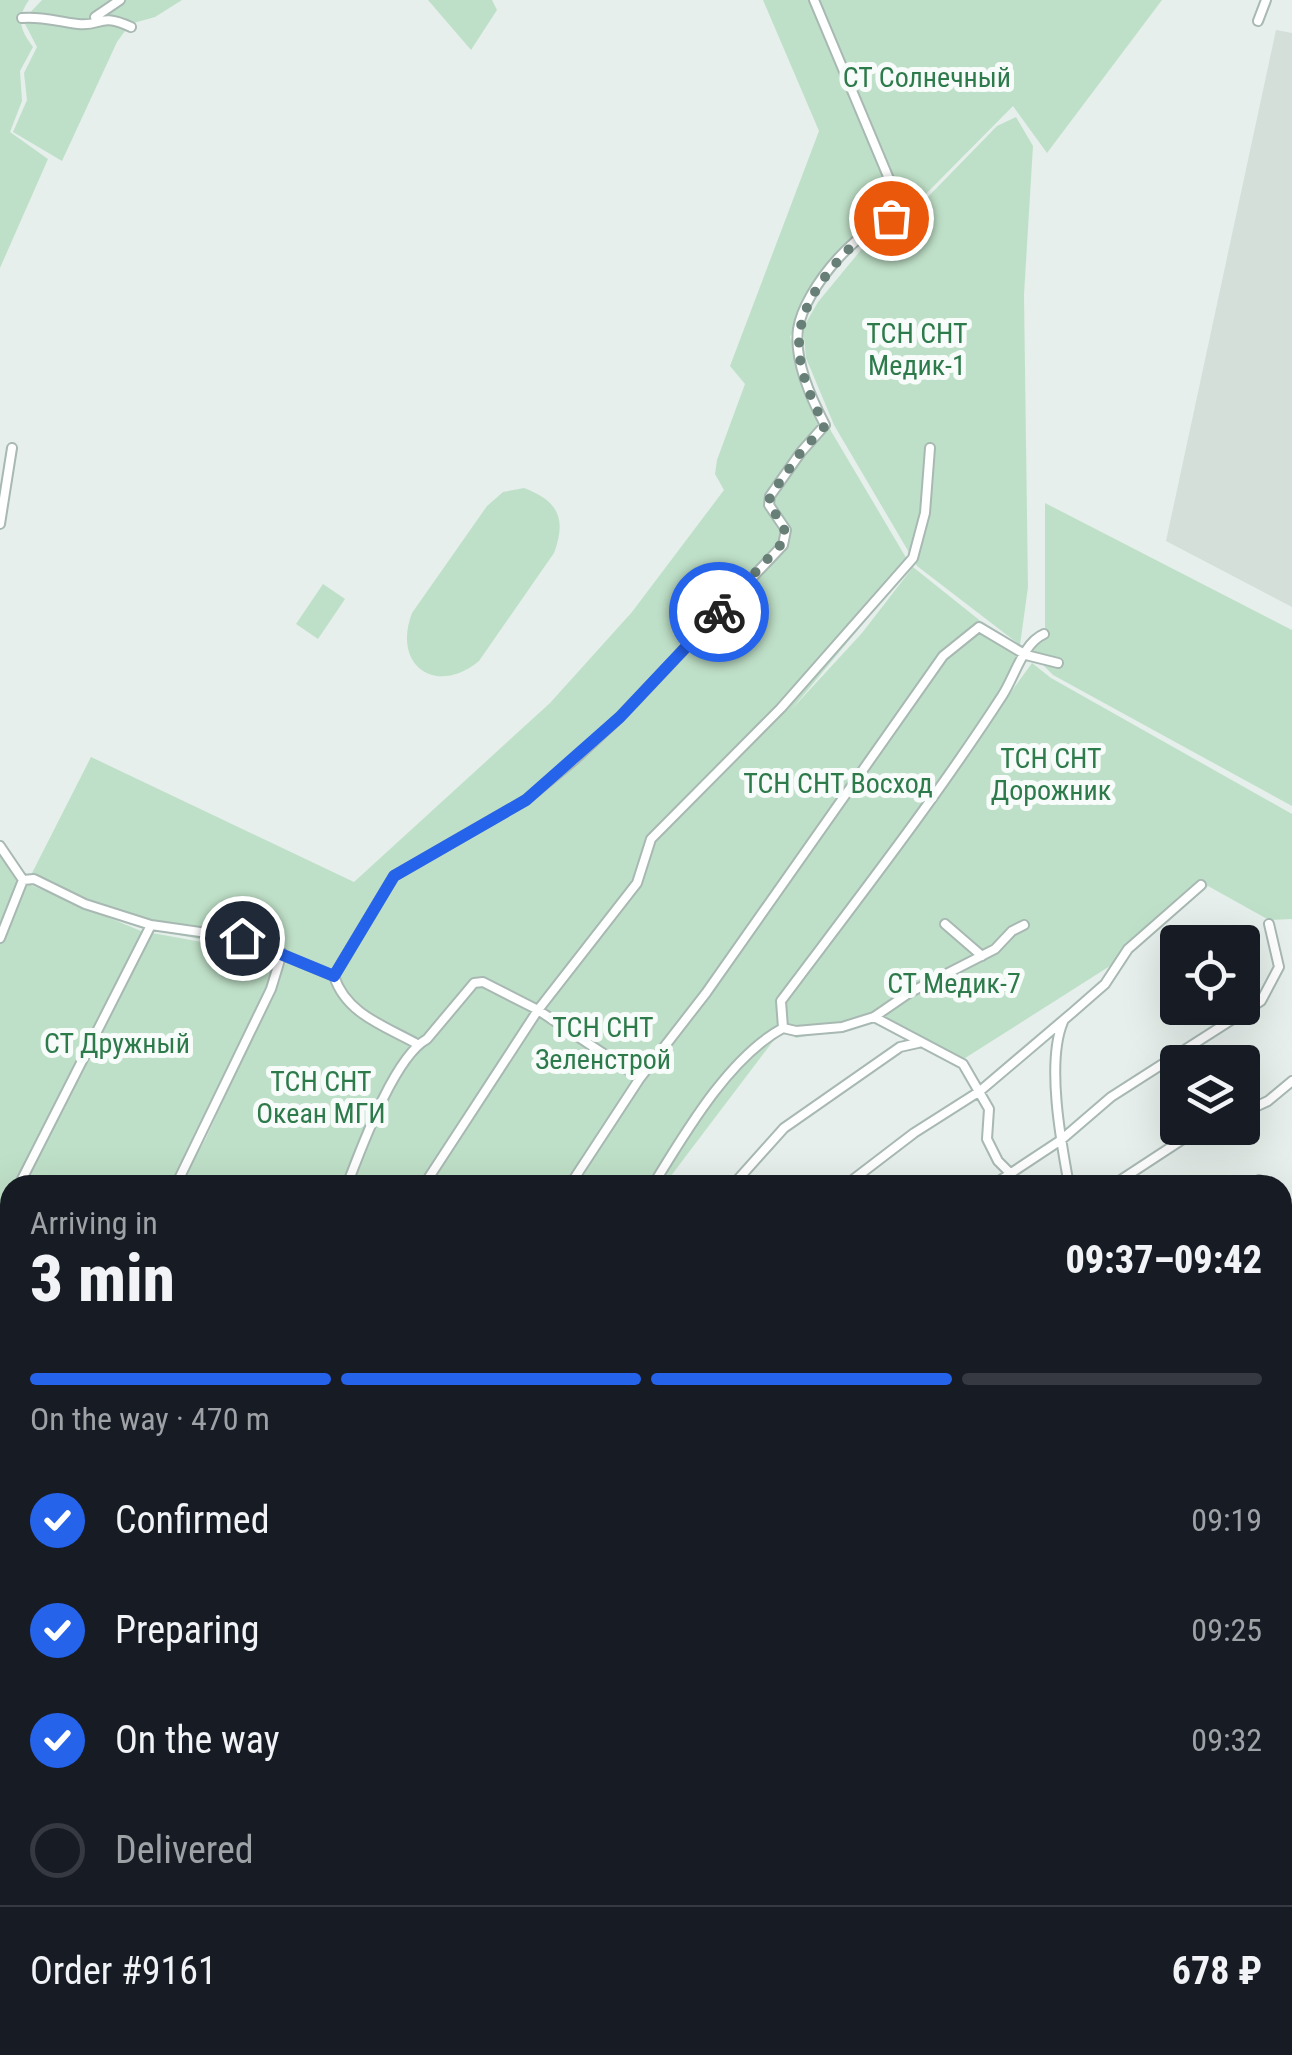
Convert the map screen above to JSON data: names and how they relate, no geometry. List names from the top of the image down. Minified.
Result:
{"parks":["СТ Солнечный","ТСН СНТ Медик-1","ТСН СНТ Дорожник","ТСН СНТ Восход","СТ Медик-7","ТСН СНТ Зеленстрой","СТ Дружный","ТСН СНТ Океан МГИ"],"page":{"heading":["3 min","Arriving in","09:37–09:42"],"panel":["Order #9161","678 ₽"],"bar":"On the way · 470 m","list":[["Confirmed","09:19"],["Preparing","09:25"],["On the way","09:32"],"Delivered"]}}
